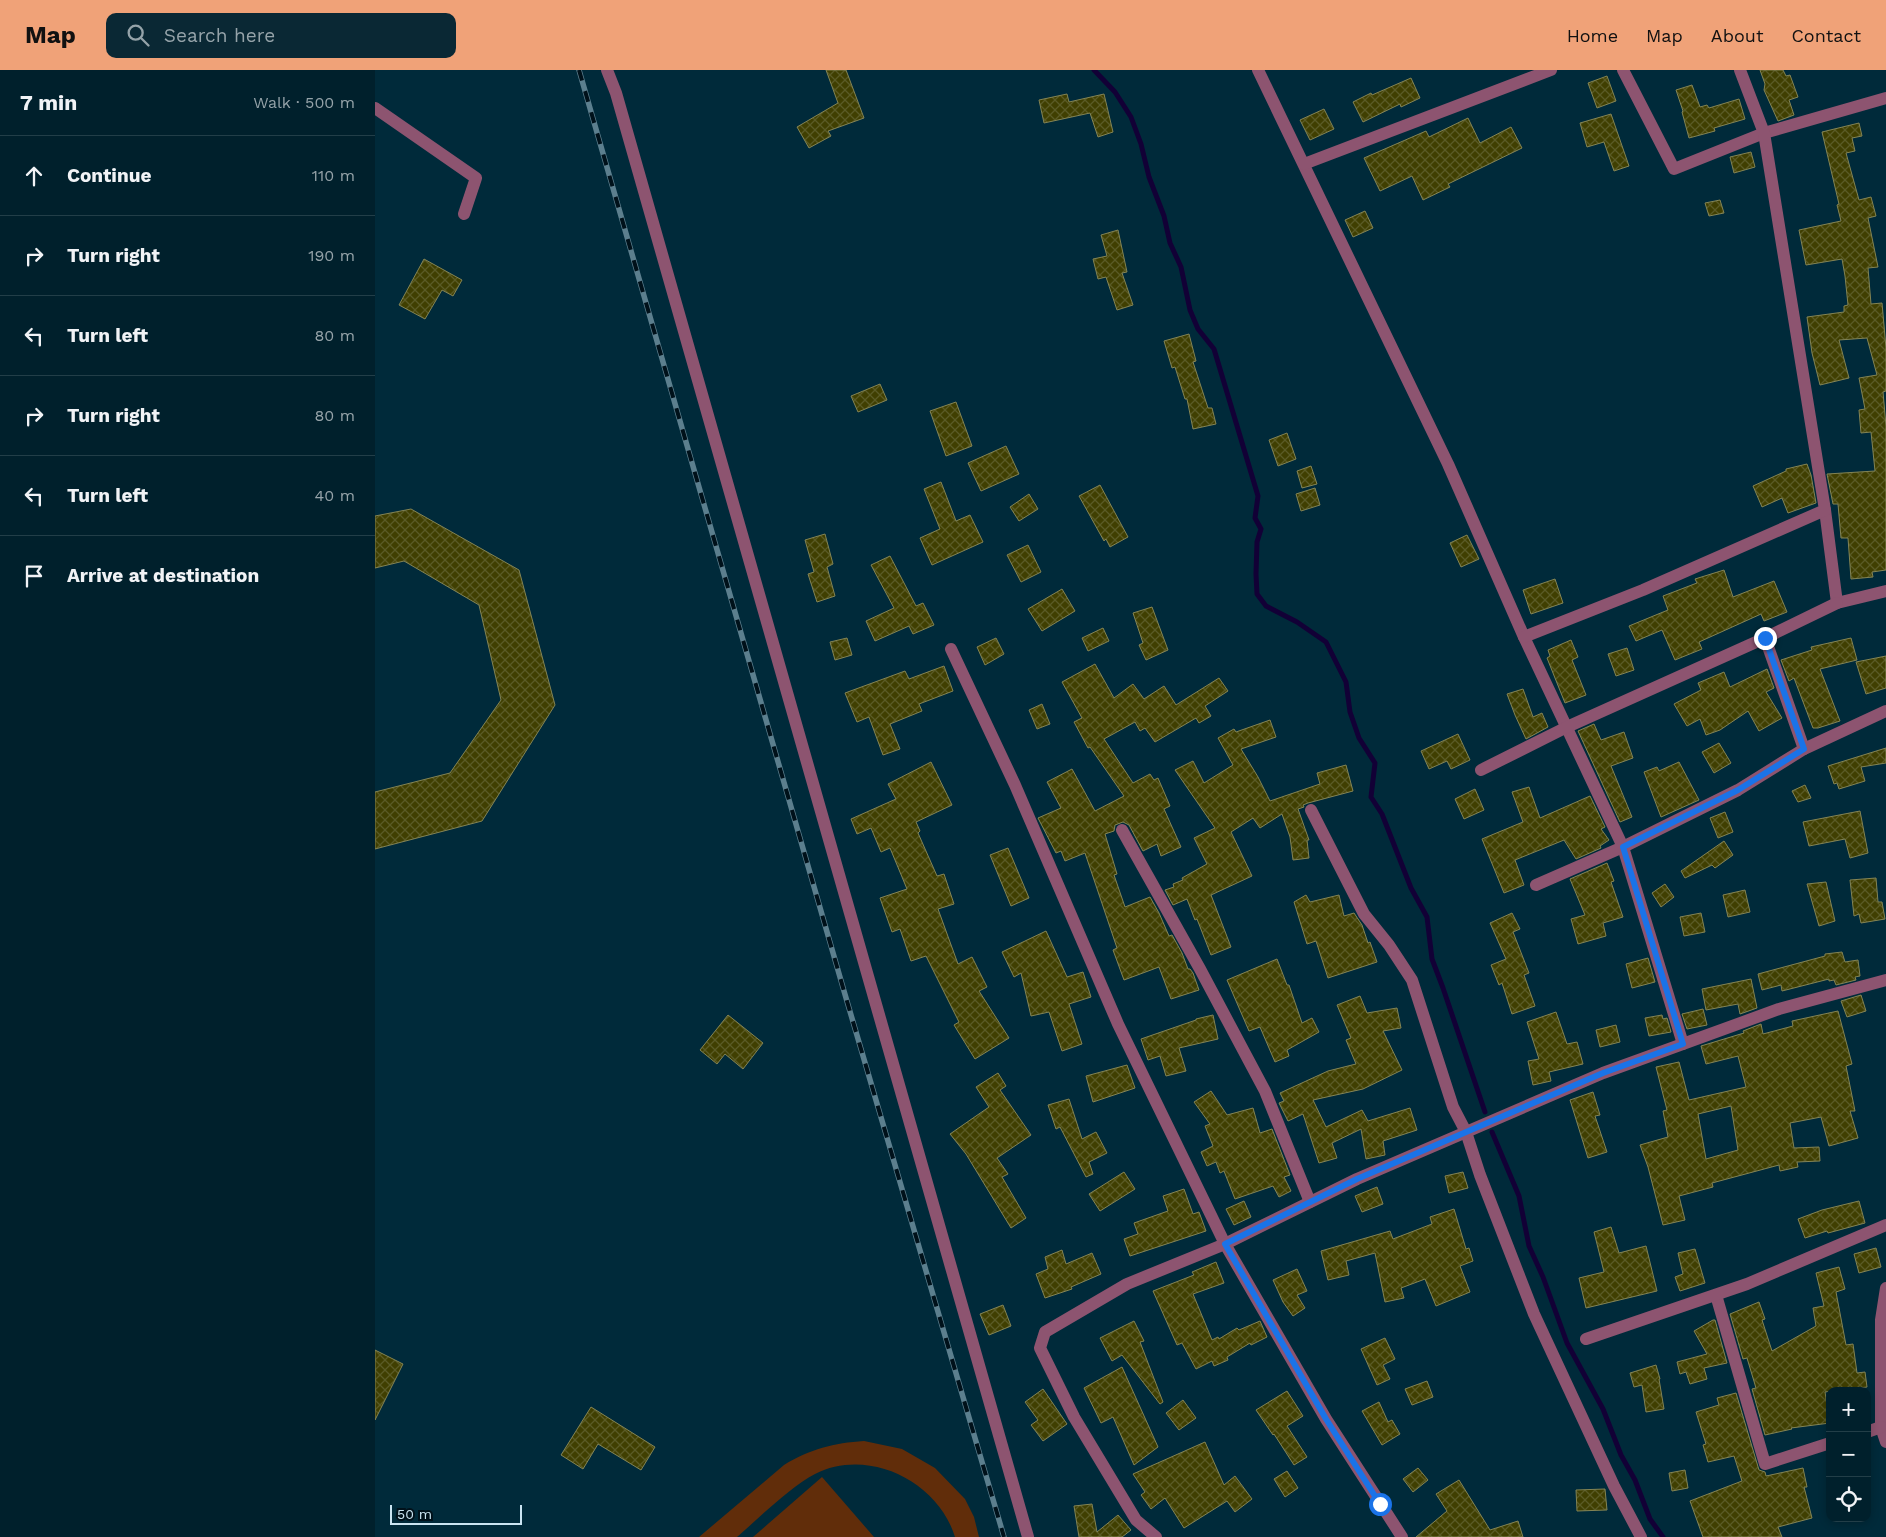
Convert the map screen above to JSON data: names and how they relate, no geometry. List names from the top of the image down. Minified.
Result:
{"scale_bar":"50 m","page":{"header":"Map","search":"Search here","nav":["Home","Map","About","Contact"],"heading":["7 min","Walk · 500 m"],"list":[["Continue","110 m"],["Turn right","190 m"],["Turn left","80 m"],["Turn right","80 m"],["Turn left","40 m"],"Arrive at destination"],"map_buttons":["+","−"],"scale":"50 m"}}
